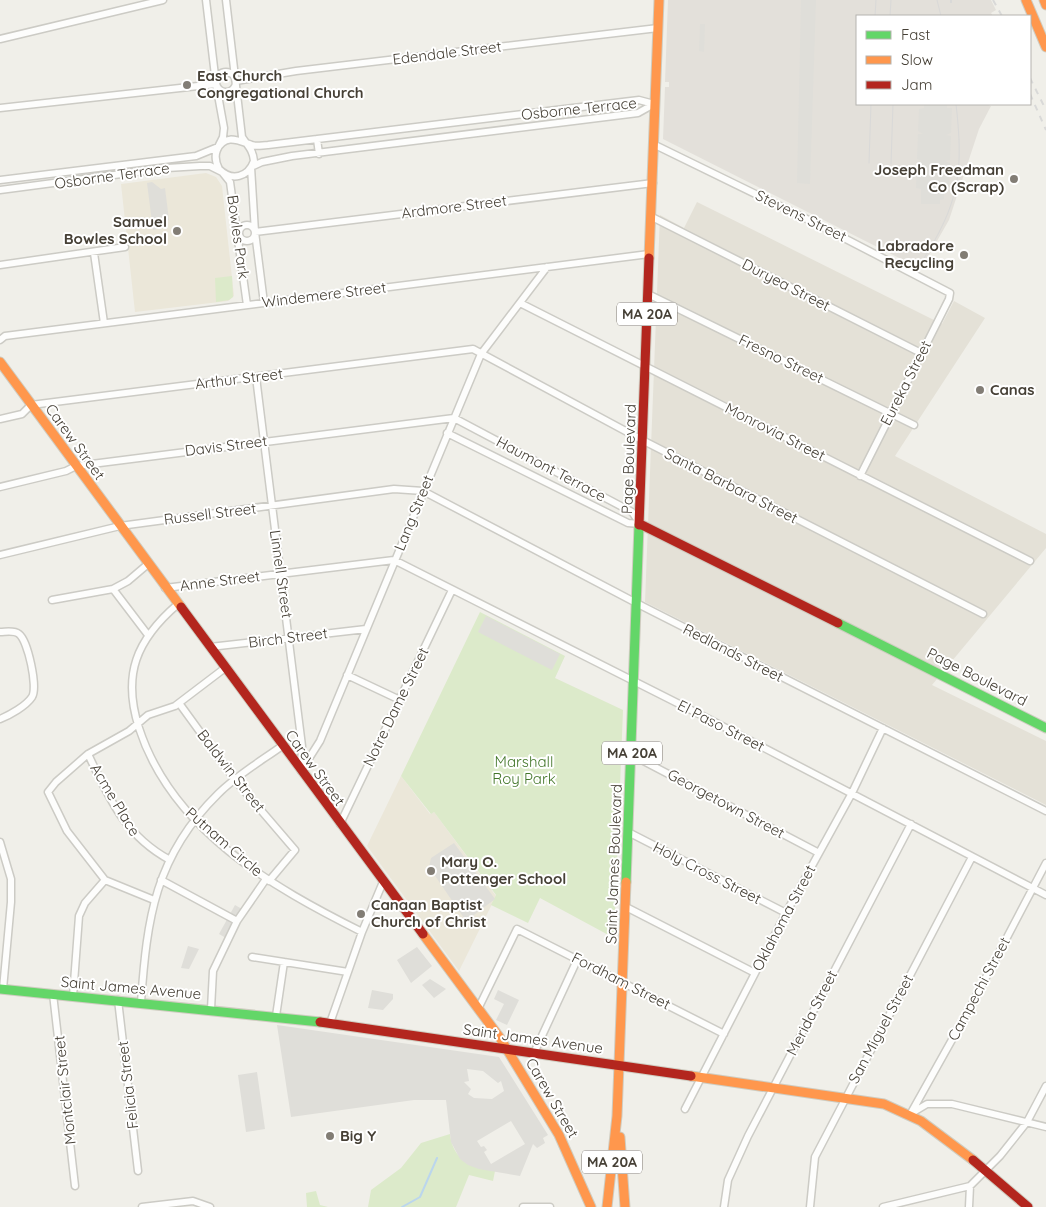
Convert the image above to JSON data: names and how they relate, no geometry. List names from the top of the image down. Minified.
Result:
{"streets":{"main road":["MA 20A","Carew Street","Page Boulevard","Saint James Boulevard","Saint James Avenue"],"street":["Edendale Street","Osborne Terrace","Ardmore Street","Stevens Street","Bowles Park","Duryea Street","Windemere Street","Fresno Street","Arthur Street","Eureka Street","Monrovia Street","Davis Street","Haumont Terrace","Santa Barbara Street","Lang Street","Russell Street","Linnell Street","Anne Street","Birch Street","Redlands Street","Notre Dame Street","El Paso Street","Baldwin Street","Acme Place","Georgetown Street","Putnam Circle","Holy Cross Street","Oklahoma Street","Fordham Street","Campechi Street","Merida Street","San Miguel Street","Felicia Street","Montclair Street"]},"crossings":[["Edendale Street","Bowles Park"],["Edendale Street","Page Boulevard"],["Osborne Terrace","Bowles Park"],["Osborne Terrace","Page Boulevard"],["Ardmore Street","Bowles Park"],["Ardmore Street","Page Boulevard"],["Stevens Street","Eureka Street"],["Stevens Street","Page Boulevard"],["Bowles Park","Windemere Street"],["Duryea Street","Eureka Street"],["Duryea Street","Page Boulevard"],["Windemere Street","Page Boulevard"],["Windemere Street","Lang Street"],["Fresno Street","Eureka Street"],["Fresno Street","Page Boulevard"],["Arthur Street","Carew Street"],["Arthur Street","Santa Barbara Street"],["Arthur Street","Lang Street"],["Arthur Street","Linnell Street"],["Eureka Street","Monrovia Street"],["Monrovia Street","Page Boulevard"],["Monrovia Street","Lang Street"],["Carew Street","Davis Street"],["Carew Street","Lang Street"],["Carew Street","Russell Street"],["Carew Street","Linnell Street"],["Carew Street","Anne Street"],["Carew Street","Birch Street"],["Carew Street","Notre Dame Street"],["Carew Street","Putnam Circle"],["Carew Street","Fordham Street"],["Carew Street","Saint James Avenue"],["Davis Street","Haumont Terrace"],["Davis Street","Lang Street"],["Davis Street","Linnell Street"],["Page Boulevard","Haumont Terrace"],["Page Boulevard","Santa Barbara Street"],["Page Boulevard","Saint James Boulevard"],["Haumont Terrace","Lang Street"],["Haumont Terrace","Saint James Boulevard"],["Santa Barbara Street","Lang Street"],["Lang Street","Russell Street"],["Lang Street","Linnell Street"],["Lang Street","Anne Street"],["Lang Street","Birch Street"],["Lang Street","Redlands Street"],["Lang Street","El Paso Street"],["Russell Street","Linnell Street"],["Russell Street","Redlands Street"],["Linnell Street","Anne Street"],["Linnell Street","Birch Street"],["Anne Street","El Paso Street"],["Redlands Street","Saint James Boulevard"],["Redlands Street","Oklahoma Street"],["Notre Dame Street","El Paso Street"],["El Paso Street","Saint James Boulevard"],["El Paso Street","Oklahoma Street"],["El Paso Street","Campechi Street"],["El Paso Street","Merida Street"],["El Paso Street","San Miguel Street"],["Baldwin Street","Putnam Circle"],["Georgetown Street","Saint James Boulevard"],["Georgetown Street","Oklahoma Street"],["Saint James Boulevard","Holy Cross Street"],["Saint James Boulevard","Fordham Street"],["Saint James Boulevard","Saint James Avenue"],["Holy Cross Street","Oklahoma Street"],["Oklahoma Street","Fordham Street"],["Oklahoma Street","Saint James Avenue"],["Saint James Avenue","Campechi Street"],["Saint James Avenue","Merida Street"],["Saint James Avenue","San Miguel Street"],["Saint James Avenue","Felicia Street"],["Saint James Avenue","Montclair Street"]],"parks":["Marshall Roy Park"],"places":["East Church Congregational Church","Joseph Freedman Co (Scrap)","Samuel Bowles School","Labradore Recycling","Canas","Mary O. Pottenger School","Canaan Baptist Church of Christ","Big Y"],"legend":["Fast","Slow","Jam"]}
